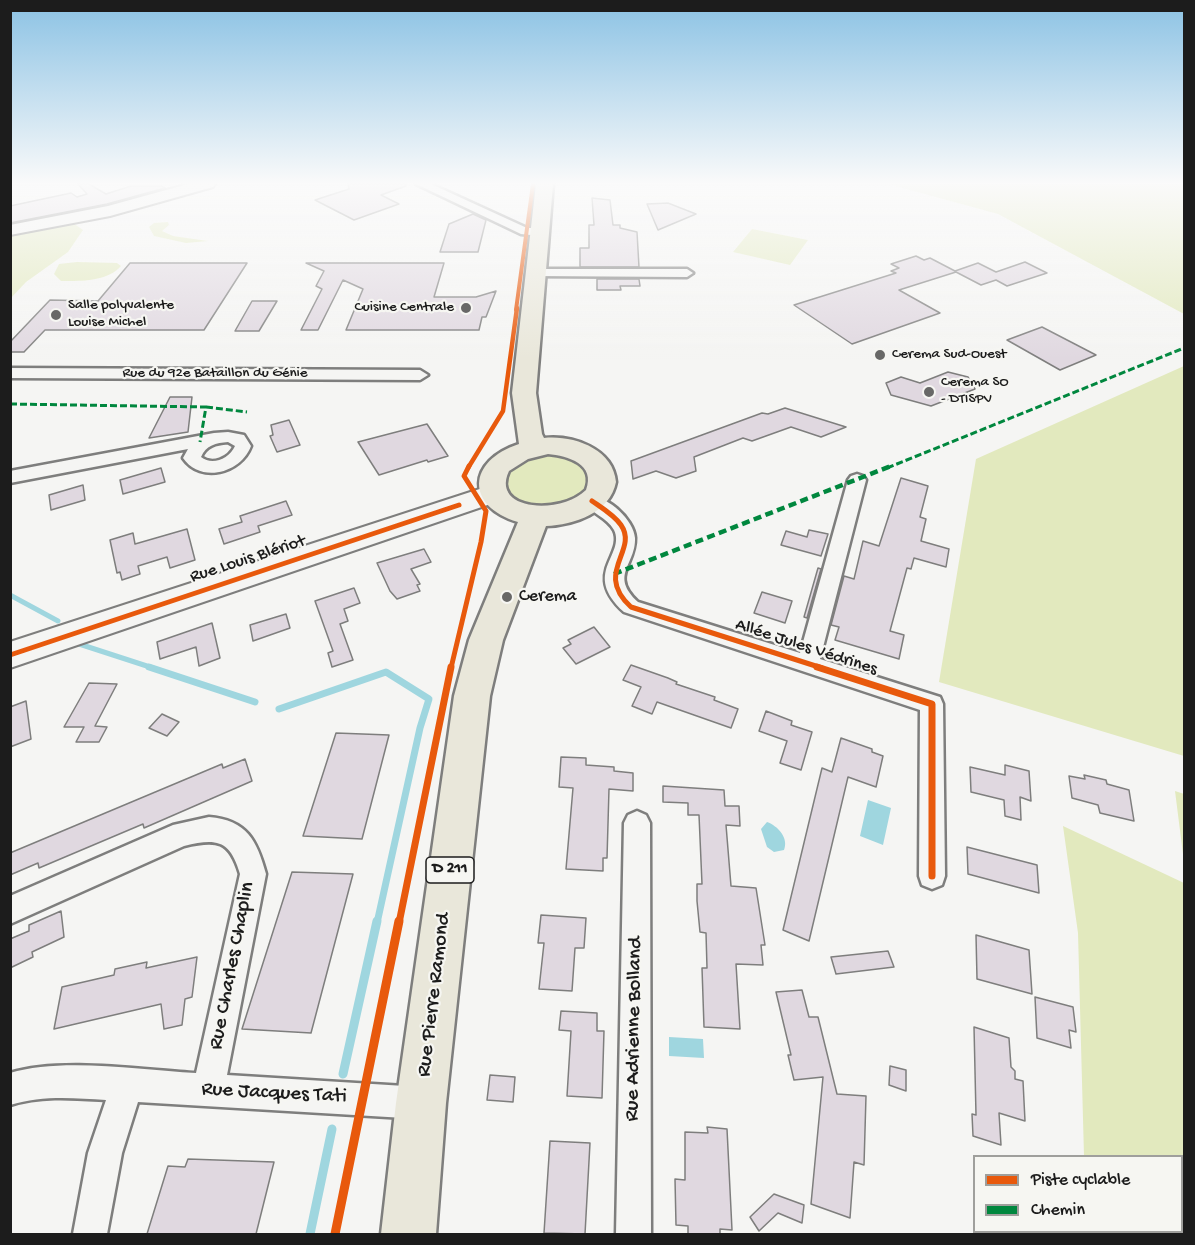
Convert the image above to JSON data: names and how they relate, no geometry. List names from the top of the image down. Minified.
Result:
{"streets":{"main road":["D 211","Rue Pierre Ramond"],"street":["Rue du 92e Bataillon du Génie","Rue Louis Blériot","Allée Jules Védrines","Rue Charles Chaplin","Rue Adrienne Bolland","Rue Jacques Tati"]},"crossings":[["Rue Louis Blériot","Allée Jules Védrines"],["Rue Louis Blériot","Rue Pierre Ramond"],["Allée Jules Védrines","Rue Pierre Ramond"],["Rue Charles Chaplin","Rue Jacques Tati"],["Rue Pierre Ramond","Rue Jacques Tati"]],"places":["Cuisine Centrale","Salle polyvalente Louise Michel","Cerema Sud-Ouest","Cerema SO - DTISPV","Cerema"],"legend":["Piste cyclable","Chemin"]}
